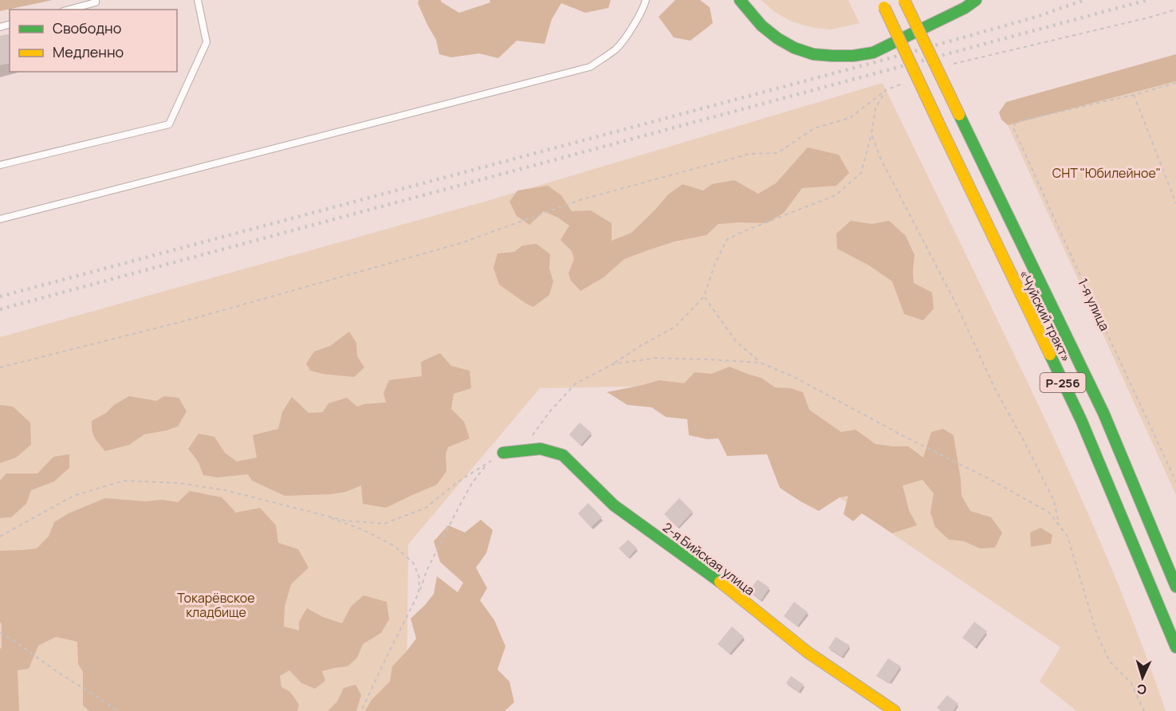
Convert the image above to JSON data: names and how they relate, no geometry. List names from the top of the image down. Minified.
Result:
{"streets":{"main road":["«Чуйский тракт»","Р-256","2-я Бийская улица"],"path":["1-я улица"]},"parks":["СНТ \"Юбилейное\"","Токарёвское кладбище"],"legend":["Свободно","Медленно"],"north":"bottom"}
